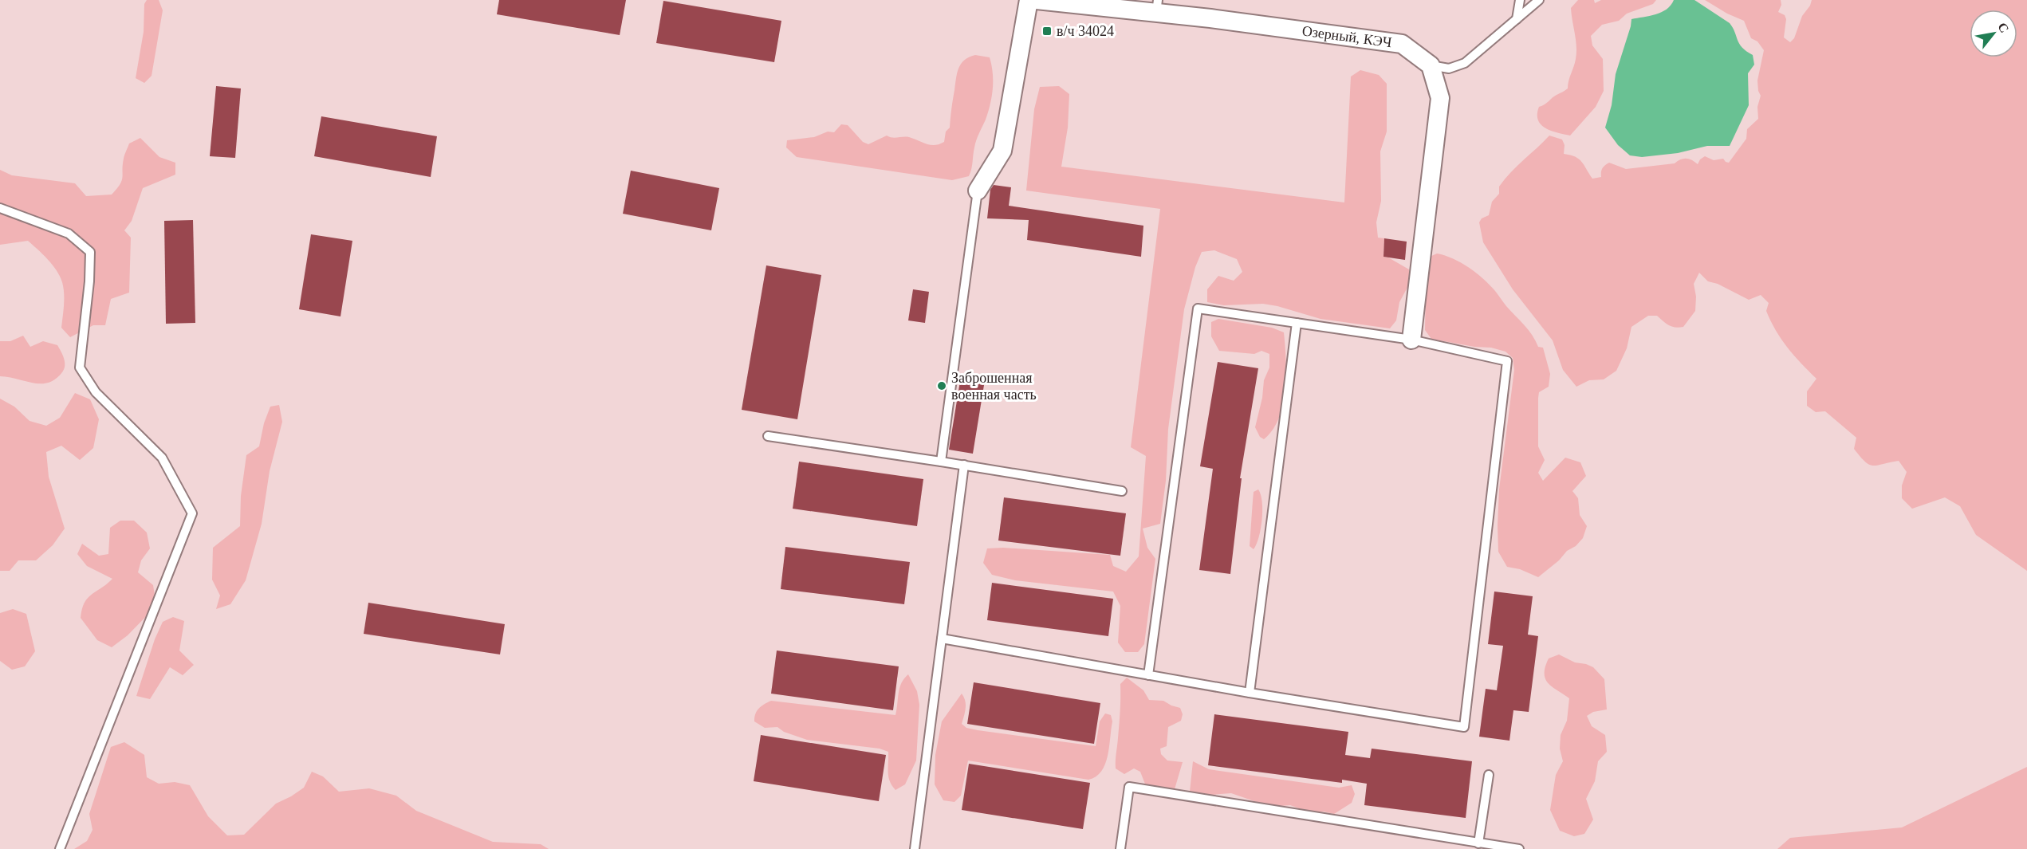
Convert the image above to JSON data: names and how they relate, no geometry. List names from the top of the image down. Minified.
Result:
{"streets":{"street":["Озерный, КЭЧ"]},"places":{"transit":["в/ч 34024"],"other":["Заброшенная военная часть"]},"north":"top right"}
